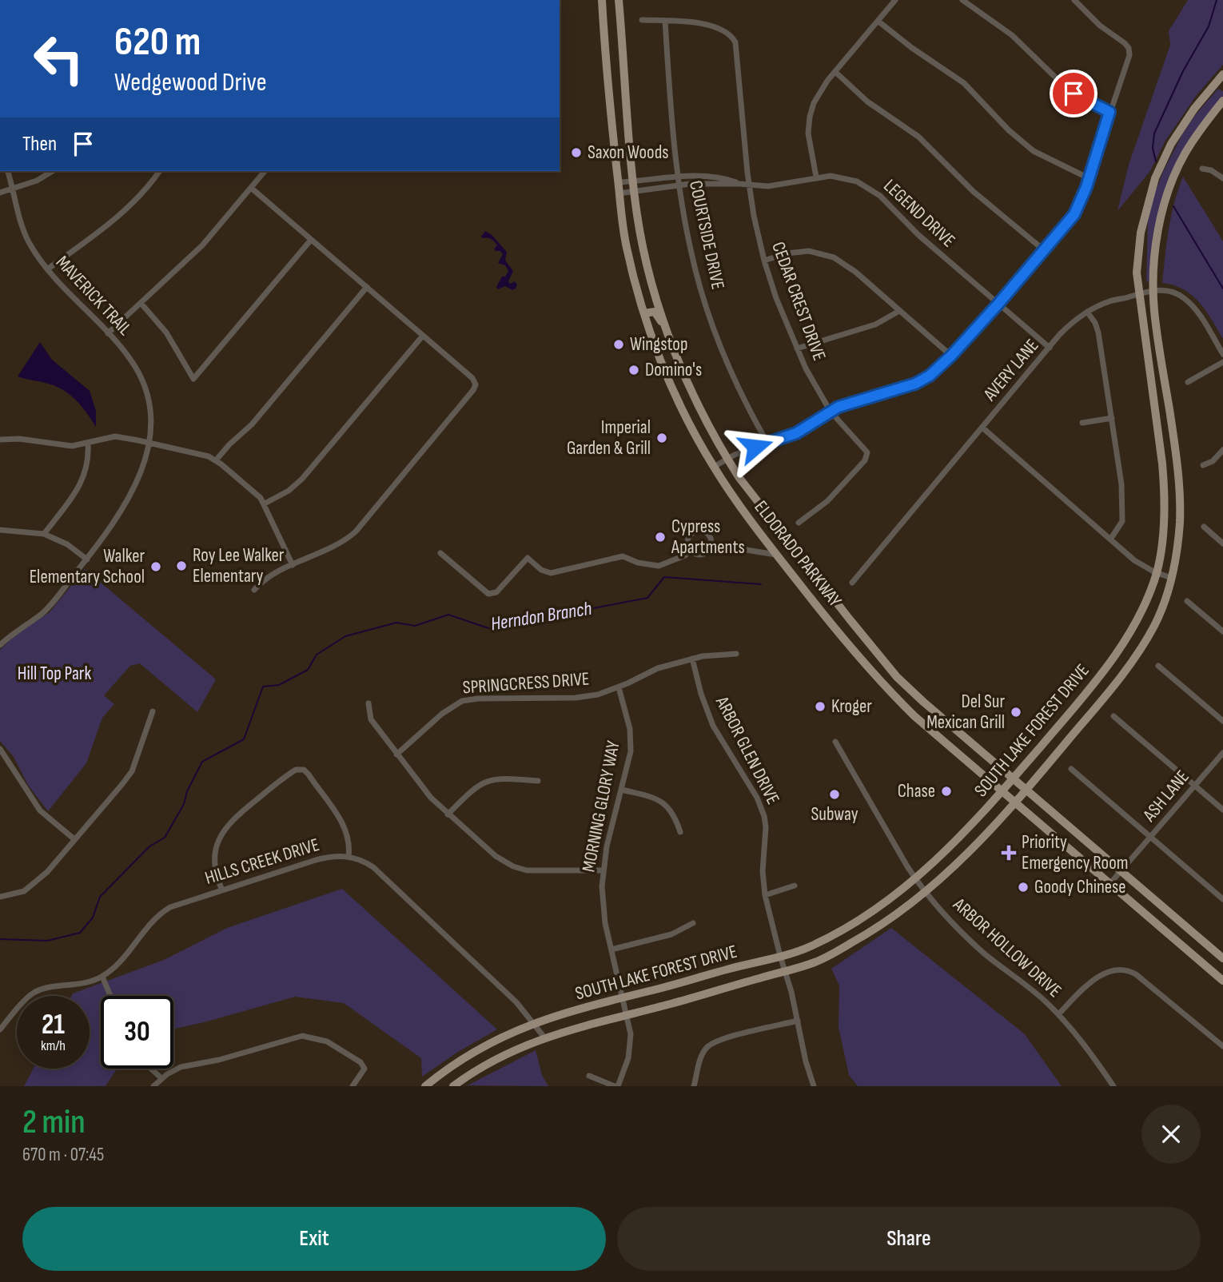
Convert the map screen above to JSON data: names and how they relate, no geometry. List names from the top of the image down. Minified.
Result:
{"streets":{"main road":["ELDORADO PARKWAY","SOUTH LAKE FOREST DRIVE"],"street":["LEGEND DRIVE","COURTSIDE DRIVE","MAVERICK TRAIL","CEDAR CREST DRIVE","AVERY LANE","SPRINGCRESS DRIVE","ARBOR GLEN DRIVE","ASH LANE","MORNING GLORY WAY","HILLS CREEK DRIVE","ARBOR HOLLOW DRIVE"]},"crossings":[["LEGEND DRIVE","COURTSIDE DRIVE"],["LEGEND DRIVE","CEDAR CREST DRIVE"],["LEGEND DRIVE","AVERY LANE"],["LEGEND DRIVE","ELDORADO PARKWAY"],["COURTSIDE DRIVE","CEDAR CREST DRIVE"],["AVERY LANE","SOUTH LAKE FOREST DRIVE"],["ELDORADO PARKWAY","SOUTH LAKE FOREST DRIVE"],["ELDORADO PARKWAY","ASH LANE"],["SPRINGCRESS DRIVE","ARBOR GLEN DRIVE"],["SPRINGCRESS DRIVE","MORNING GLORY WAY"],["SOUTH LAKE FOREST DRIVE","ARBOR GLEN DRIVE"],["SOUTH LAKE FOREST DRIVE","MORNING GLORY WAY"],["SOUTH LAKE FOREST DRIVE","HILLS CREEK DRIVE"],["SOUTH LAKE FOREST DRIVE","ARBOR HOLLOW DRIVE"]],"water":["Herndon Branch"],"parks":["Hill Top Park"],"places":{"other":["Saxon Woods","Wingstop","Domino's","Imperial Garden & Grill","Cypress Apartments","Roy Lee Walker Elementary","Walker Elementary School","Kroger","Del Sur Mexican Grill","Chase","Subway","Goody Chinese"],"health":["Priority Emergency Room"]},"page":{"turn":["620 m","Wedgewood Drive"],"then":"Then","speed":"21 km/h","limit":"30","heading":["2 min","670 m · 07:45"],"buttons":["Exit","Share"]}}
